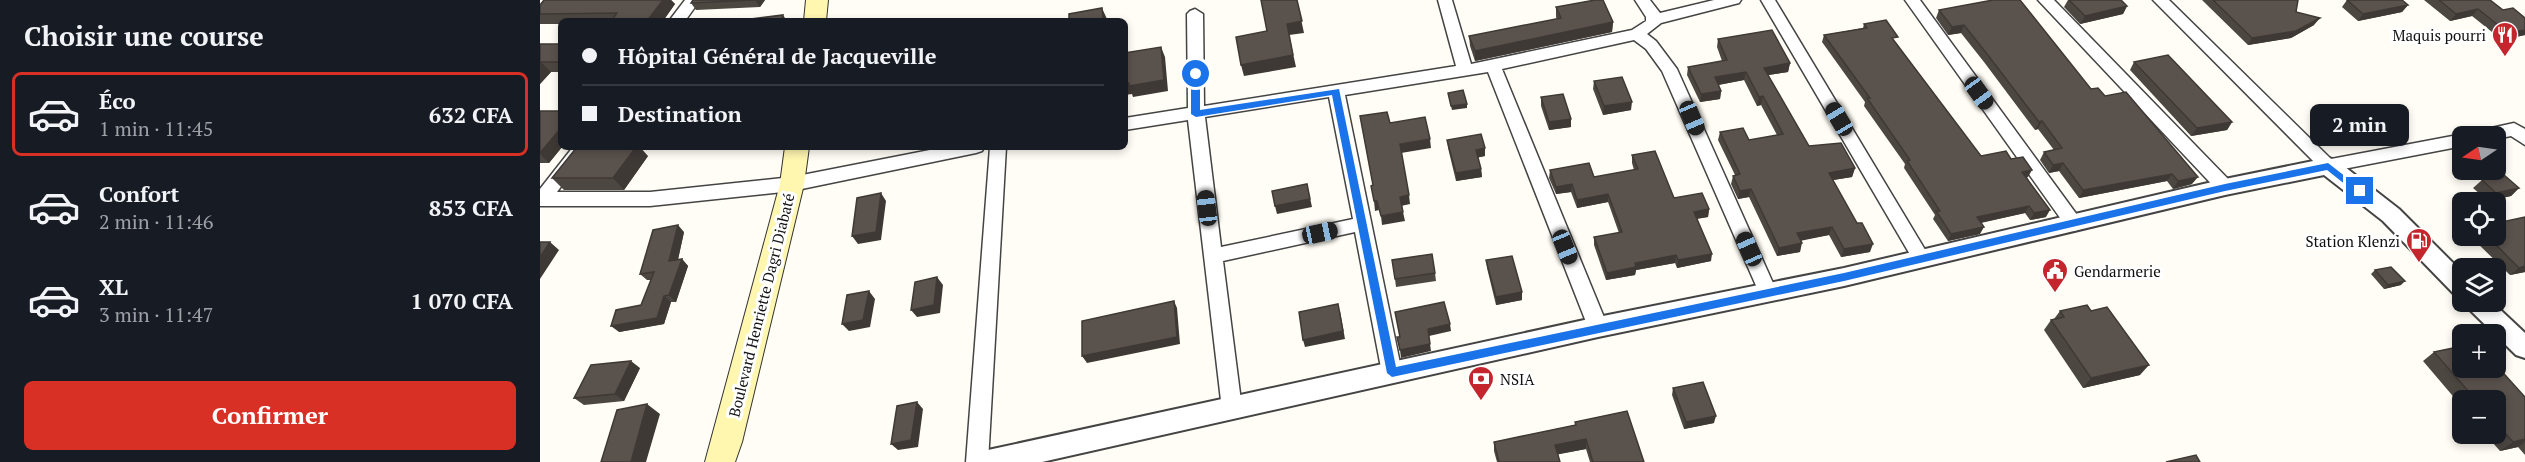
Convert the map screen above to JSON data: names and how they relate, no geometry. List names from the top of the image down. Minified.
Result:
{"streets":{"main road":["Boulevard Henriette Dagri Diabaté"]},"places":{"restaurant":["Maquis pourri"],"fuel station":["Station Klenzi"],"public building":["Gendarmerie"],"bank":["NSIA"]},"north":"left","page":{"heading":"Choisir une course","banner":["Hôpital Général de Jacqueville","Destination"],"list":[{"name":"Éco","note":"1 min · 11:45","value":"632 CFA"},{"name":"Confort","note":"2 min · 11:46","value":"853 CFA"},{"name":"XL","note":"3 min · 11:47","value":"1 070 CFA"}],"bubble":"2 min","map_buttons":["+","−"],"buttons":"Confirmer"}}
